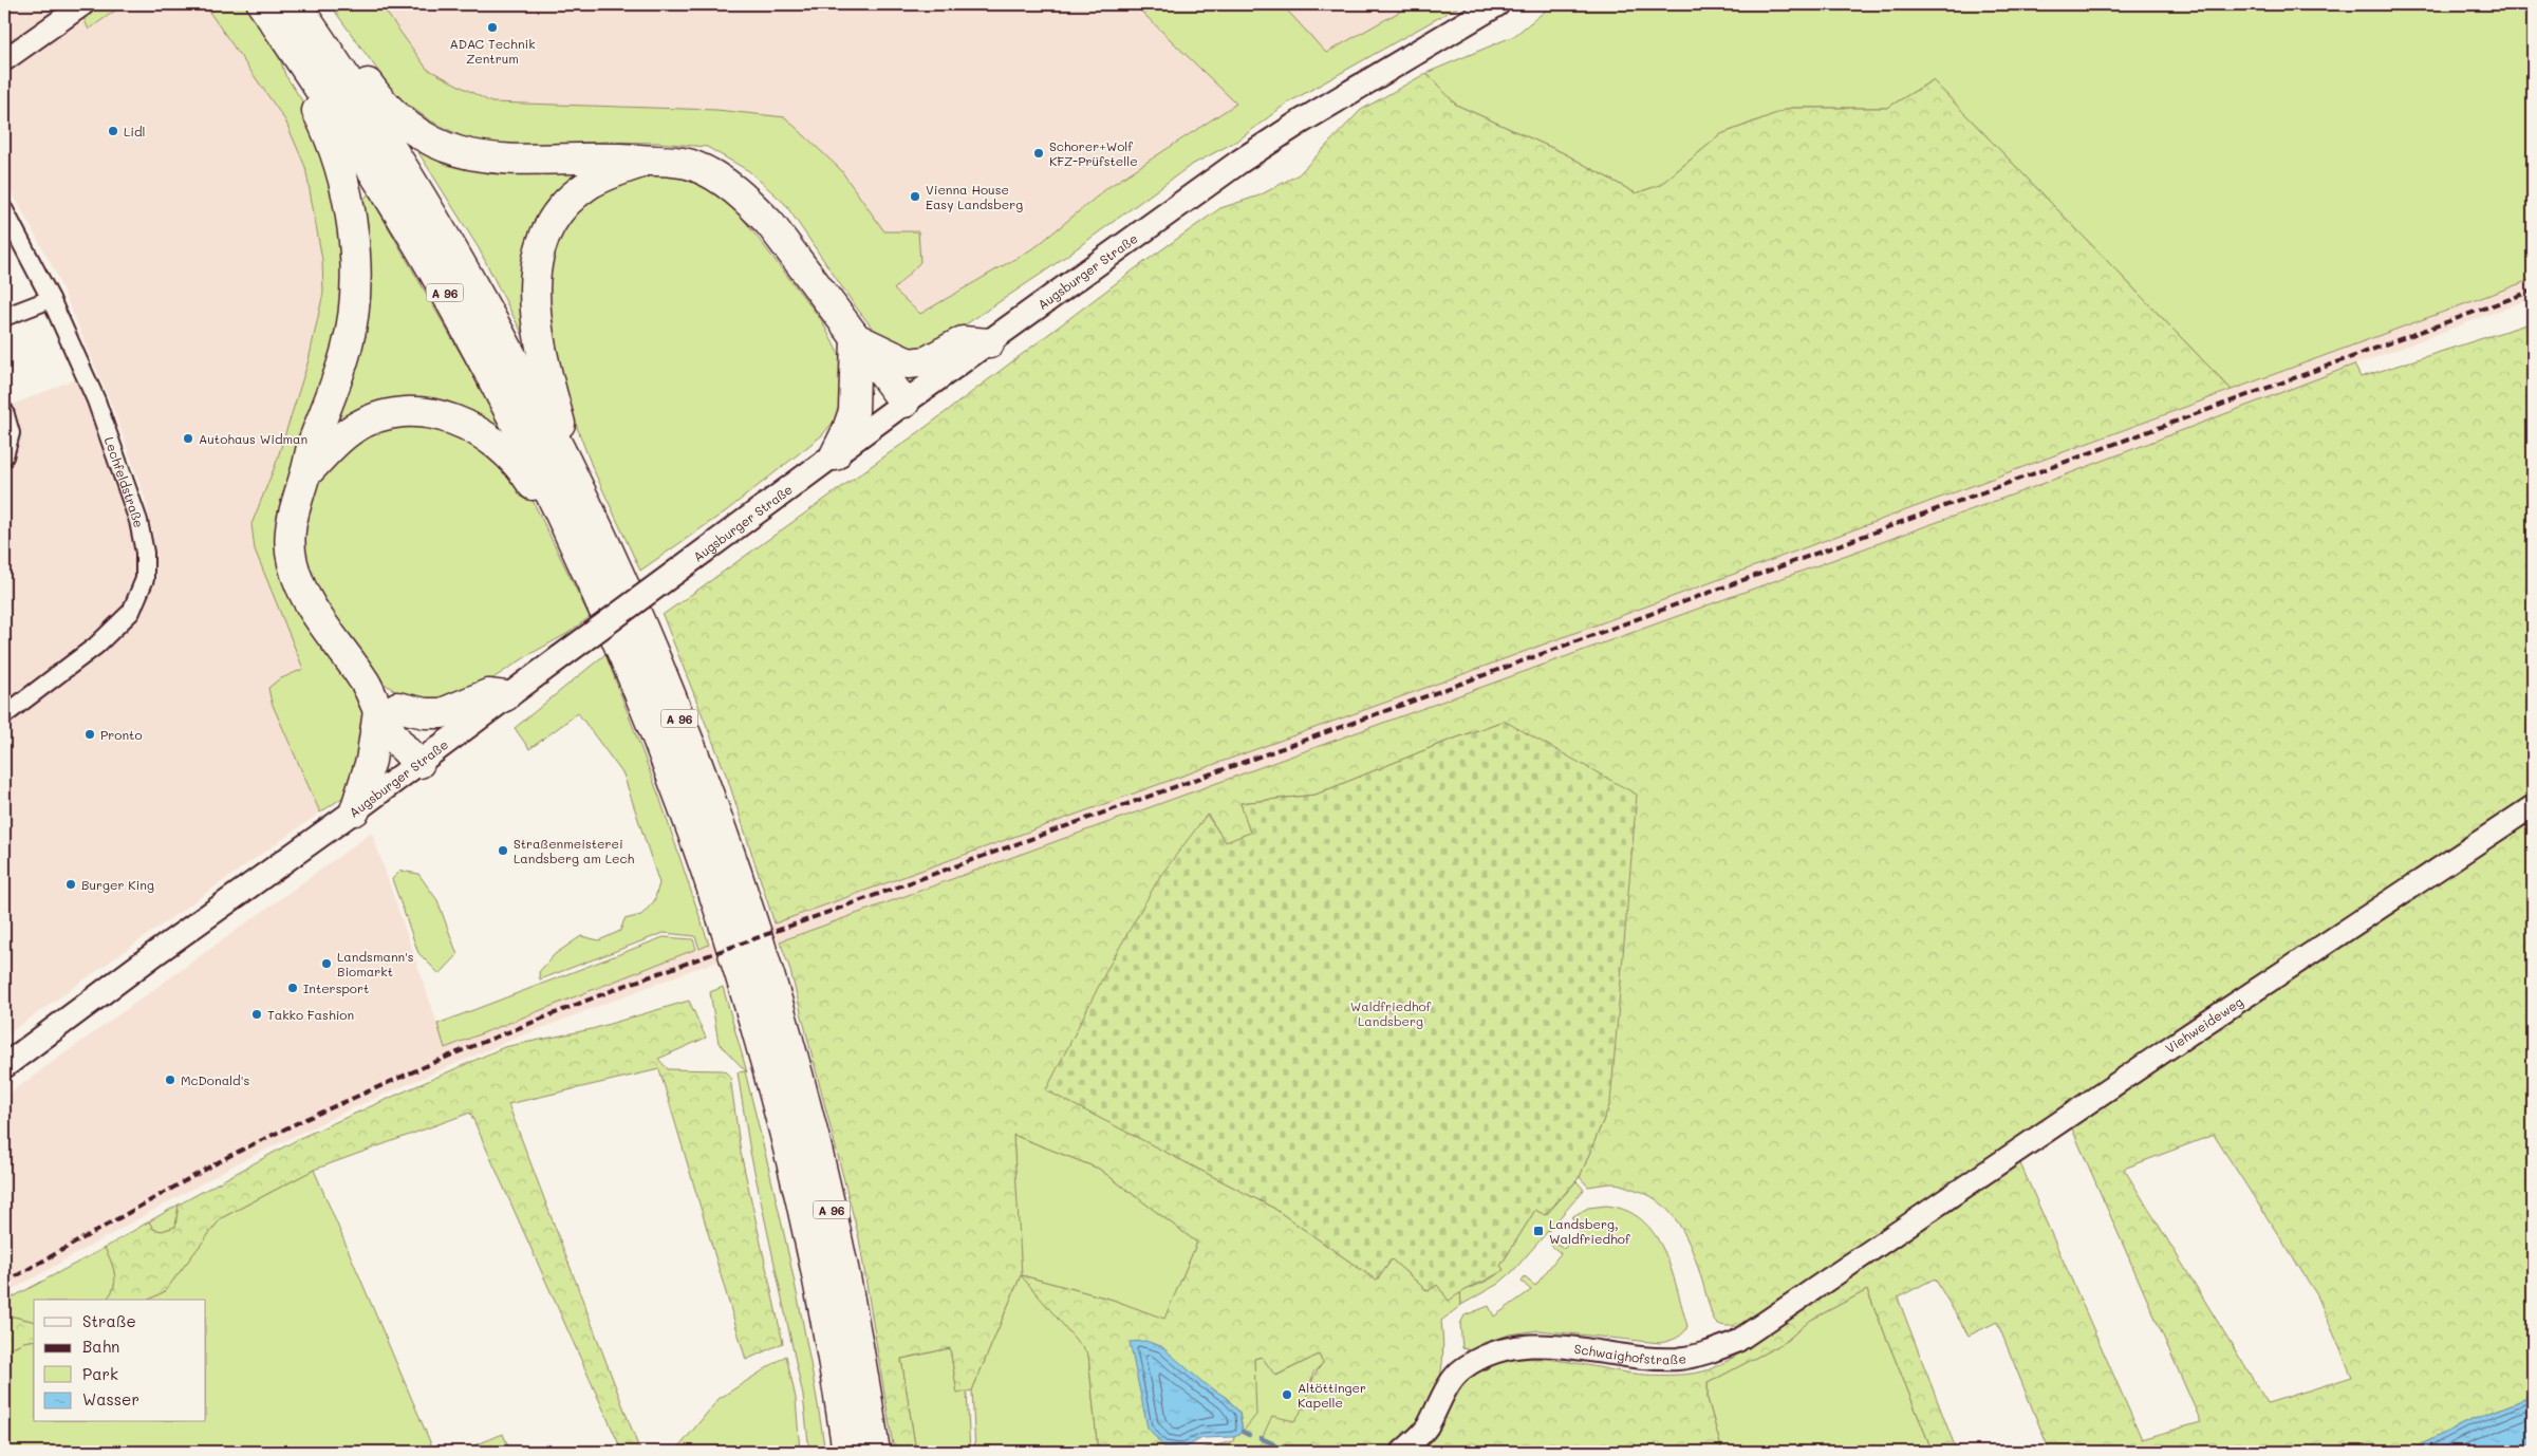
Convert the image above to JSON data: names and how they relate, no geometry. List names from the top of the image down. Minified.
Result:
{"streets":{"highway":["A 96"],"main road":["Augsburger Straße"],"street":["Lechfeldstraße","Viehweideweg","Schwaighofstraße"]},"crossings":[["Viehweideweg","Schwaighofstraße"]],"parks":["Waldfriedhof Landsberg"],"places":{"other":["ADAC Technik Zentrum","Lidl","Schorer+Wolf KFZ-Prüfstelle","Vienna House Easy Landsberg","Autohaus Widman","Pronto","Straßenmeisterei Landsberg am Lech","Burger King","Landsmann's Biomarkt","Intersport","Takko Fashion","McDonald's","Altöttinger Kapelle"],"transit":["Landsberg, Waldfriedhof"]},"legend":["Straße","Bahn","Park","Wasser"]}
